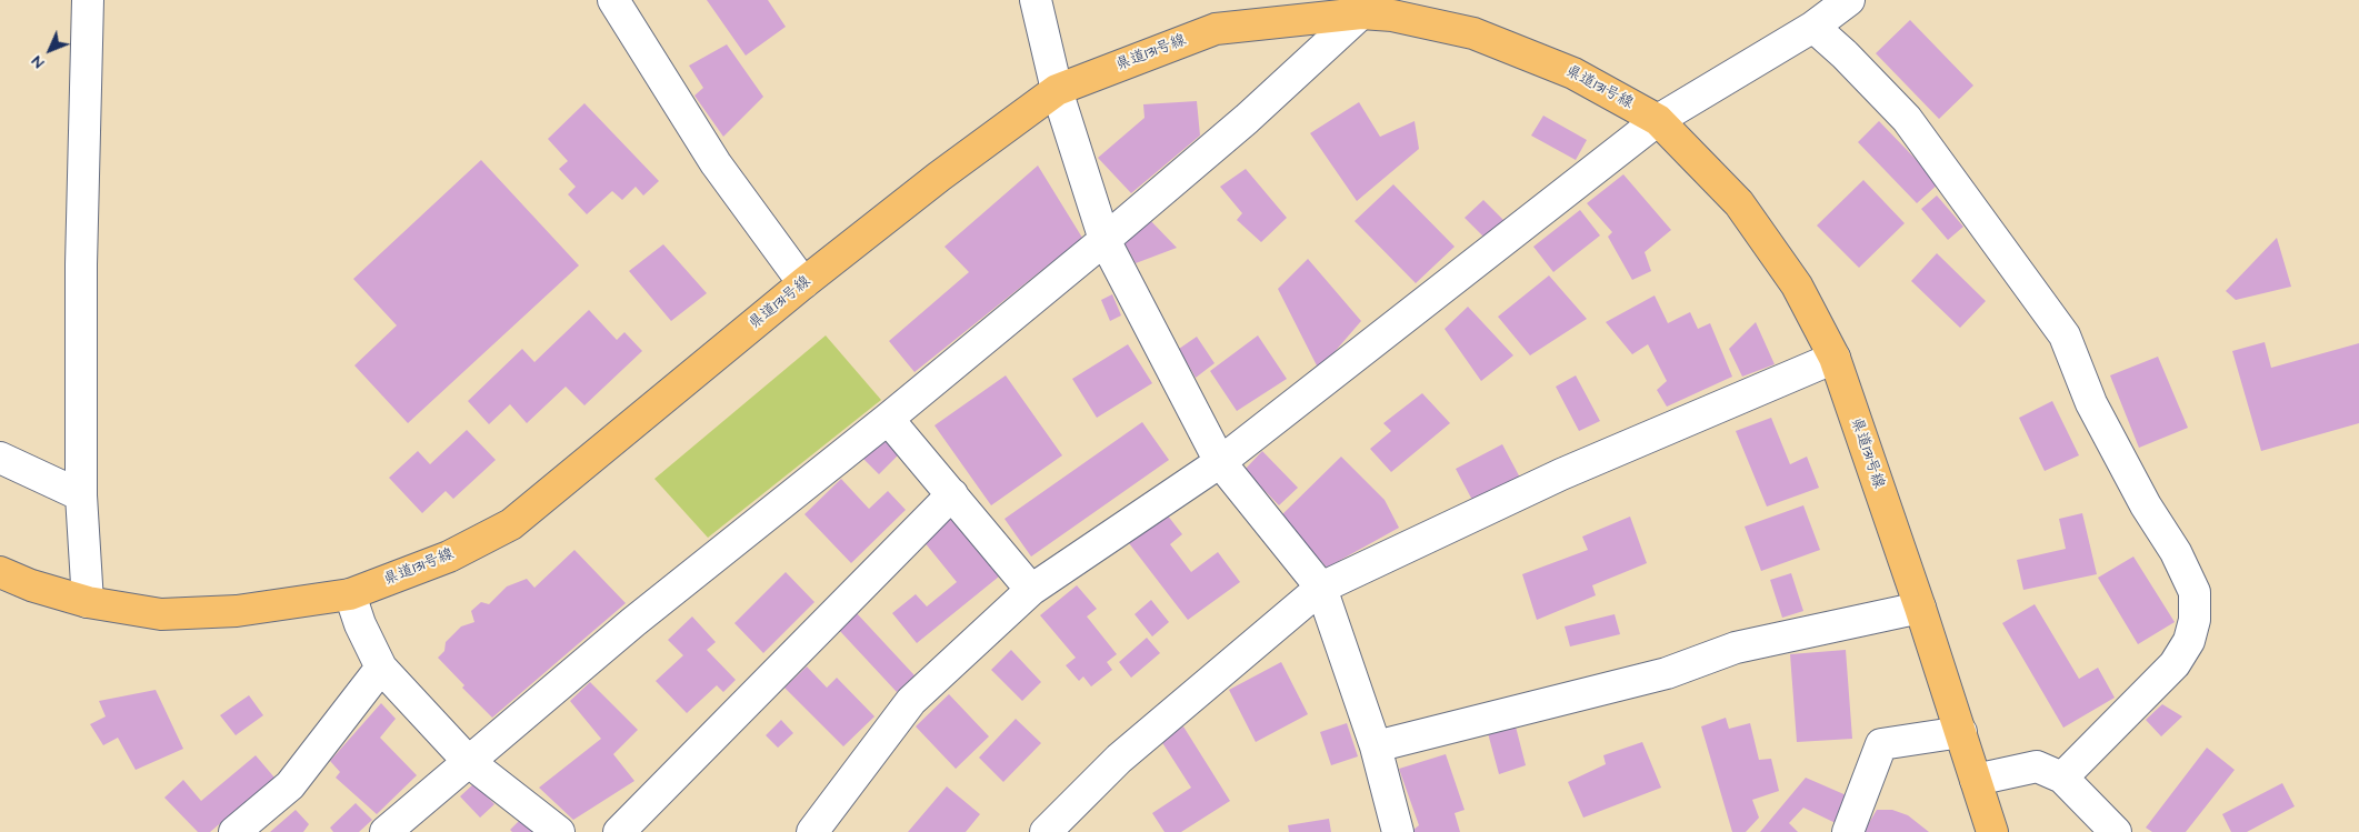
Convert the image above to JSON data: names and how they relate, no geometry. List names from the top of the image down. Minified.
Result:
{"streets":{"main road":["県道131号線"]},"north":"bottom left"}
